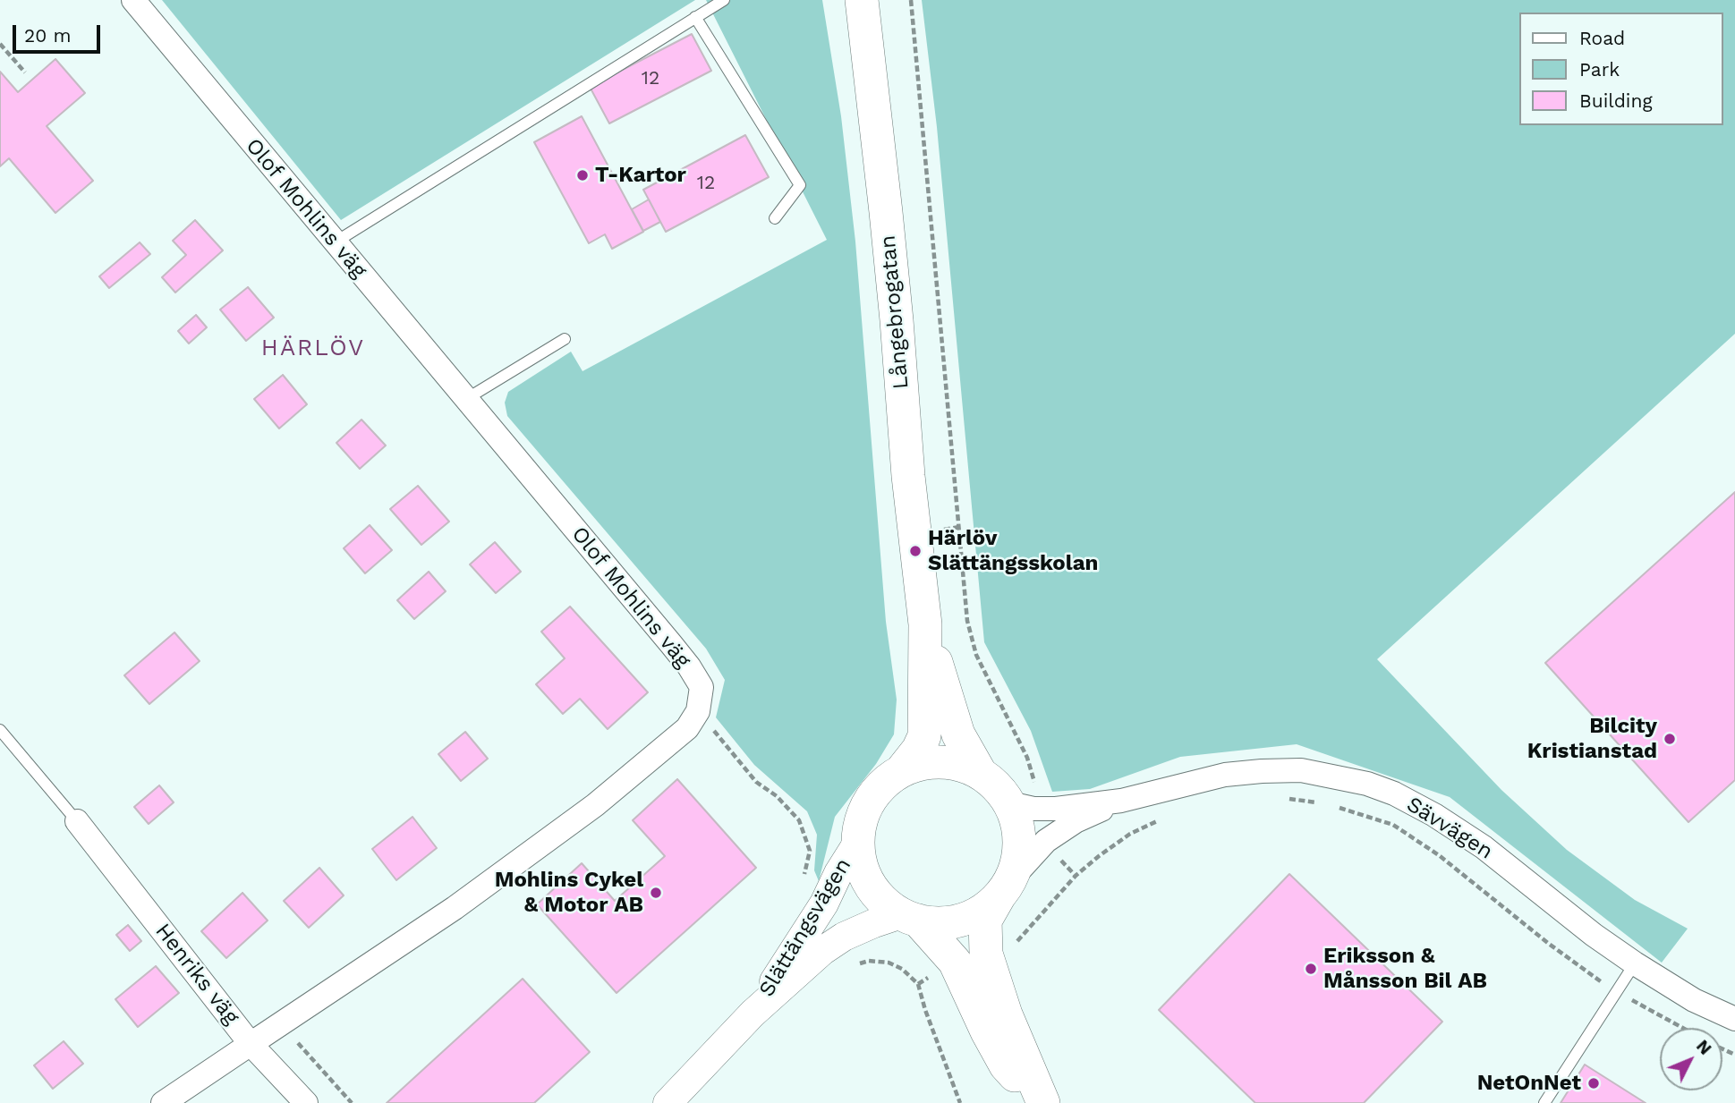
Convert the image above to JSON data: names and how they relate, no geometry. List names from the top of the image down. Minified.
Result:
{"streets":{"main road":["Långebrogatan"],"street":["Olof Mohlins väg","Sävvägen","Slättängsvägen","Henriks väg"]},"crossings":[["Långebrogatan","Sävvägen"],["Långebrogatan","Slättängsvägen"],["Sävvägen","Slättängsvägen"]],"districts":["HÄRLÖV"],"places":["T-Kartor","Härlöv Slättängsskolan","Bilcity Kristianstad","Mohlins Cykel & Motor AB","Eriksson & Månsson Bil AB","NetOnNet"],"house_numbers":["12","12"],"legend":["Road","Park","Building"],"scale_bar":"20 m","north":"top right"}
